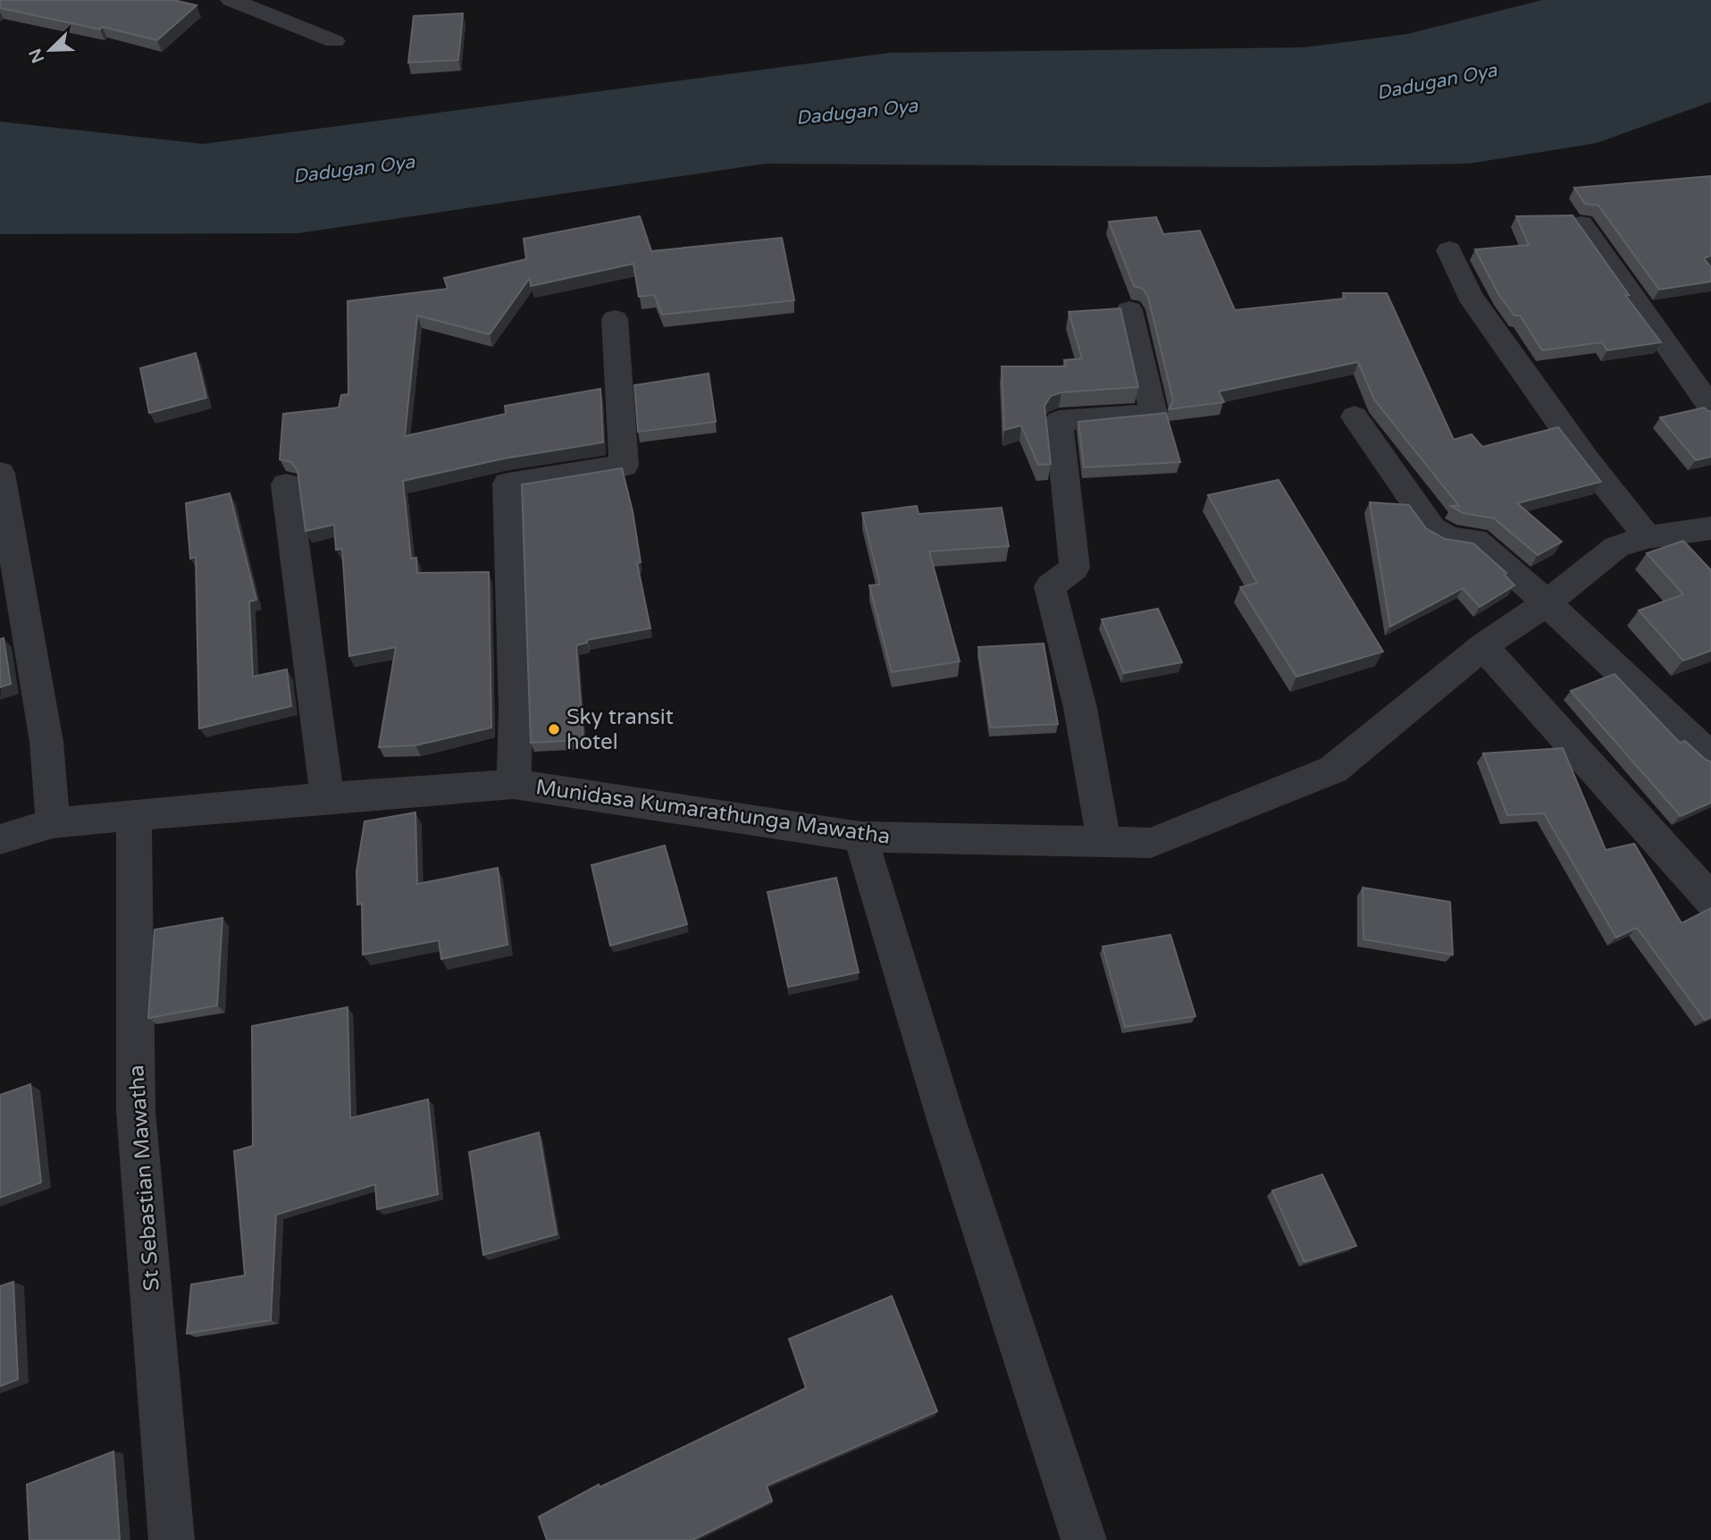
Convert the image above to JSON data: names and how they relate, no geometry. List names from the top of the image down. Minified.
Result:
{"streets":{"street":["Munidasa Kumarathunga Mawatha","St Sebastian Mawatha"]},"crossings":[["Munidasa Kumarathunga Mawatha","St Sebastian Mawatha"]],"water":["Dadugan Oya"],"places":["Sky transit hotel"],"north":"bottom left"}
